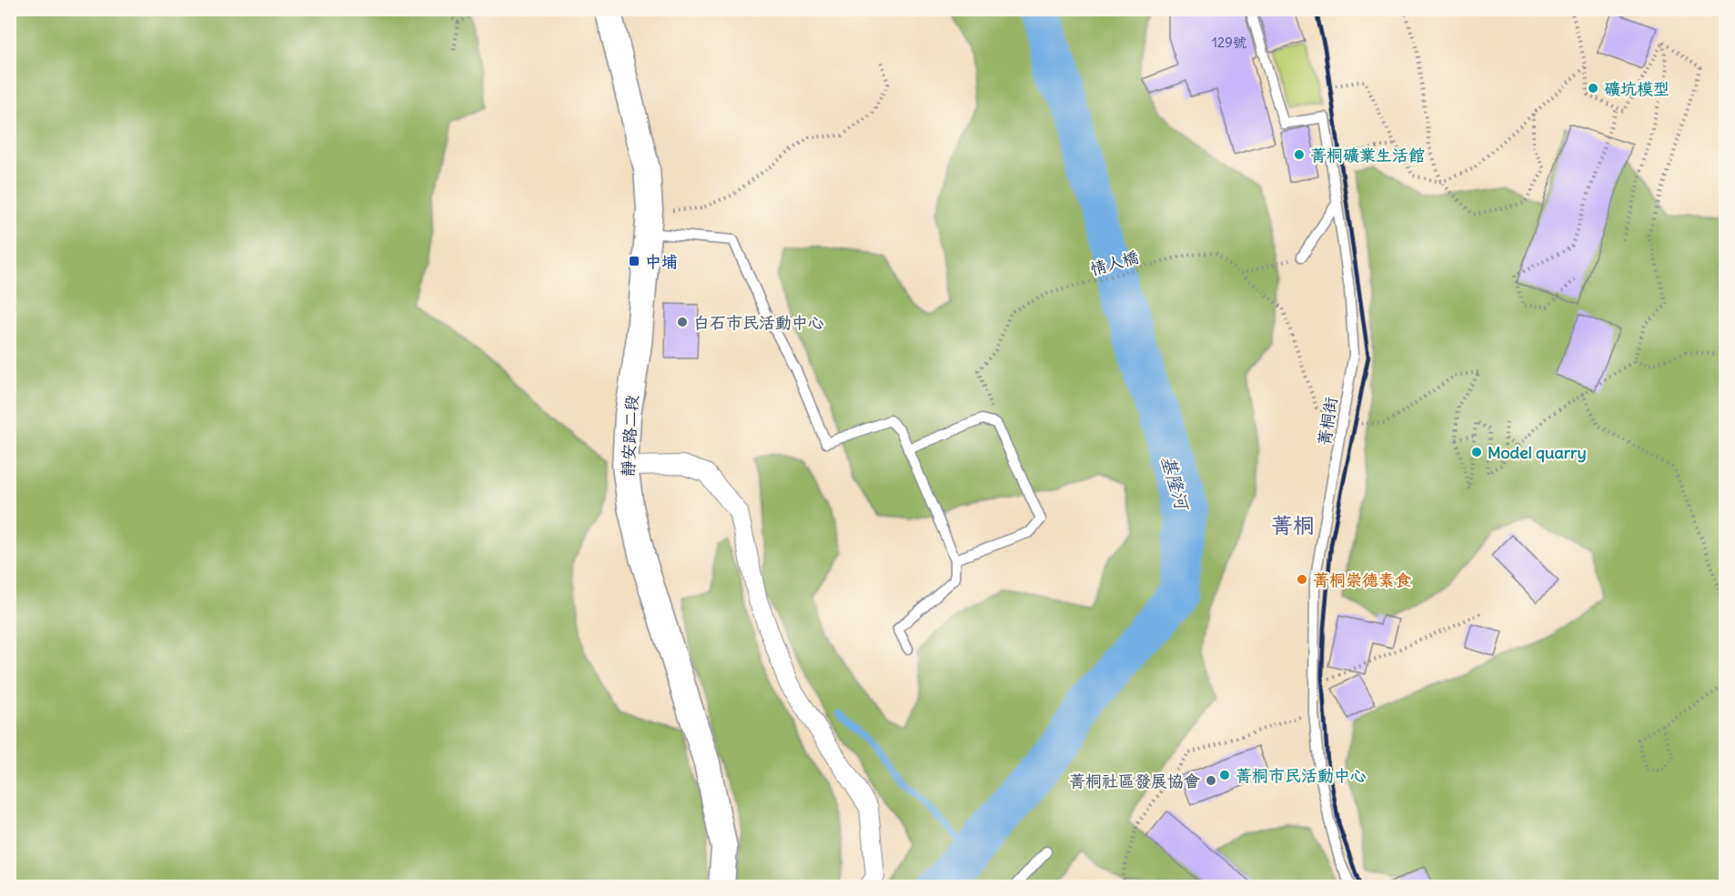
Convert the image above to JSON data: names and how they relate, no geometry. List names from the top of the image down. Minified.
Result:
{"streets":{"main road":["靜安路二段"],"lane":["菁桐街"],"path":["情人橋"]},"crossings":[["情人橋","菁桐街"]],"districts":["菁桐"],"water":["基隆河"],"places":{"other":["礦坑模型","菁桐礦業生活館","白石市民活動中心","Model quarry","菁桐崇德素食","菁桐市民活動中心","菁桐社區發展協會"],"transit":["中埔"]},"house_numbers":["129號"]}
